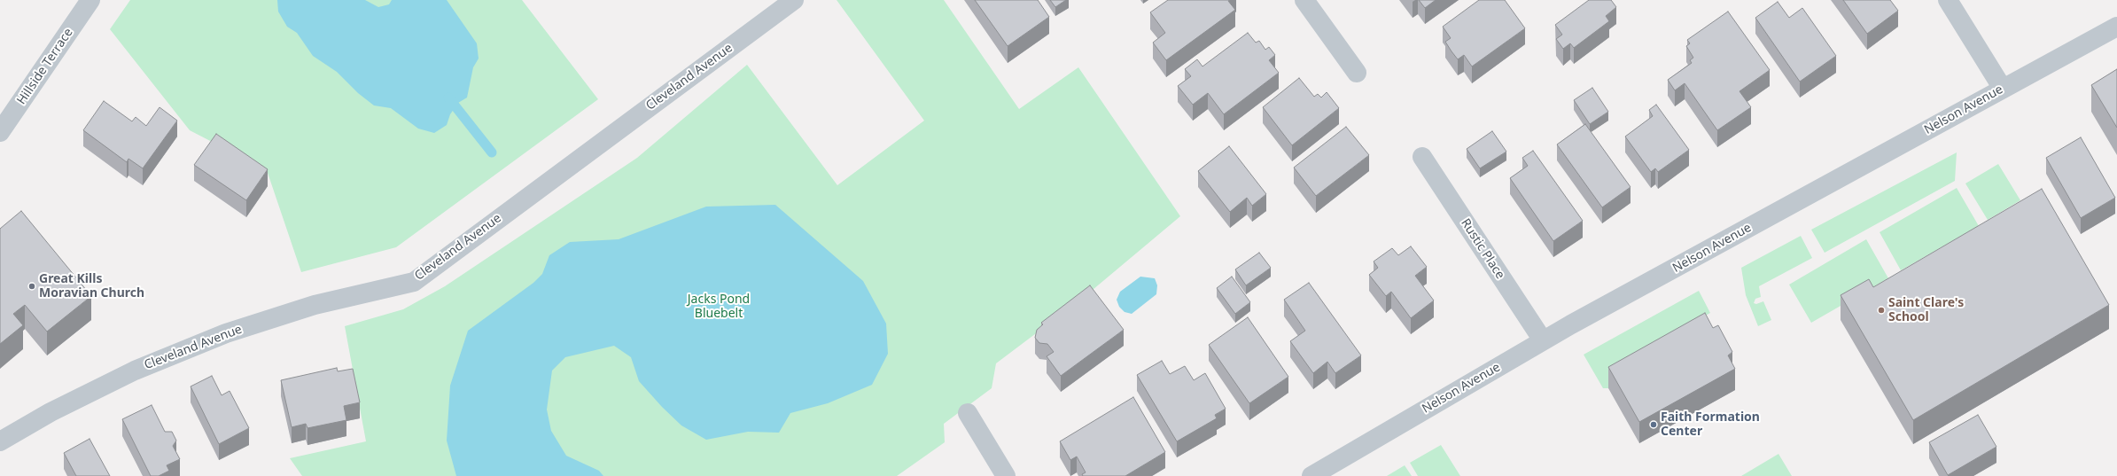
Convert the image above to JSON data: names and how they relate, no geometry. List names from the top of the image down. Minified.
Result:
{"streets":{"street":["Hillside Terrace","Cleveland Avenue","Nelson Avenue","Rustic Place"]},"crossings":[["Nelson Avenue","Rustic Place"]],"parks":["Jacks Pond Bluebelt"],"places":["Great Kills Moravian Church","Saint Clare's School","Faith Formation Center"]}
